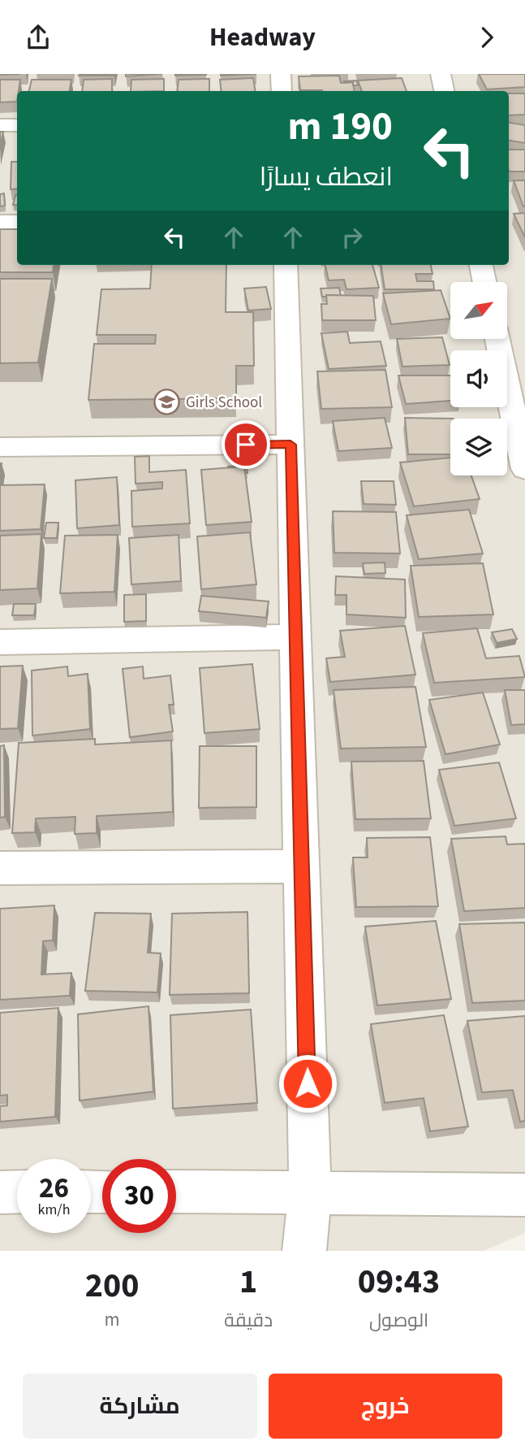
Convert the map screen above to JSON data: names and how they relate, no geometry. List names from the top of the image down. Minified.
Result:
{"places":{"school or university":["Girls School"]},"north":"top right","page":{"header":"Headway","turn":["190 m","انعطف يسارًا"],"speed":"26 km/h","limit":"30","eta":["09:43","الوصول","1","دقيقة","200","m"],"buttons":["خروج","مشاركة"]}}
